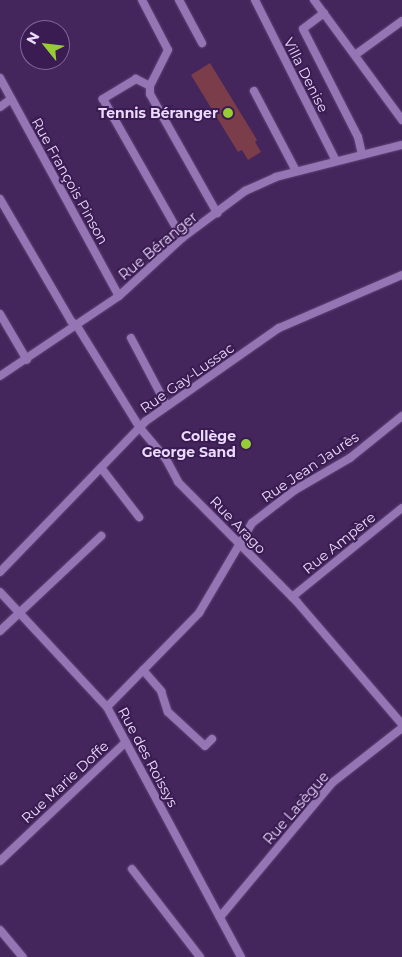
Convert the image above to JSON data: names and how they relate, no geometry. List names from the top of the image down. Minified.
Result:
{"streets":{"street":["Villa Denise","Rue François Pinson","Rue Béranger","Rue Gay-Lussac","Rue Jean Jaurès","Rue Arago","Rue Ampère","Rue des Roissys","Rue Marie Doffe","Rue Lasègue"]},"crossings":[["Villa Denise","Rue Béranger"],["Rue François Pinson","Rue Béranger"],["Rue Béranger","Rue Arago"],["Rue Gay-Lussac","Rue Arago"],["Rue Jean Jaurès","Rue Arago"],["Rue Jean Jaurès","Rue des Roissys"],["Rue Arago","Rue Ampère"],["Rue Arago","Rue Lasègue"],["Rue des Roissys","Rue Marie Doffe"],["Rue des Roissys","Rue Lasègue"]],"places":["Tennis Béranger","Collège George Sand"],"north":"top left"}
